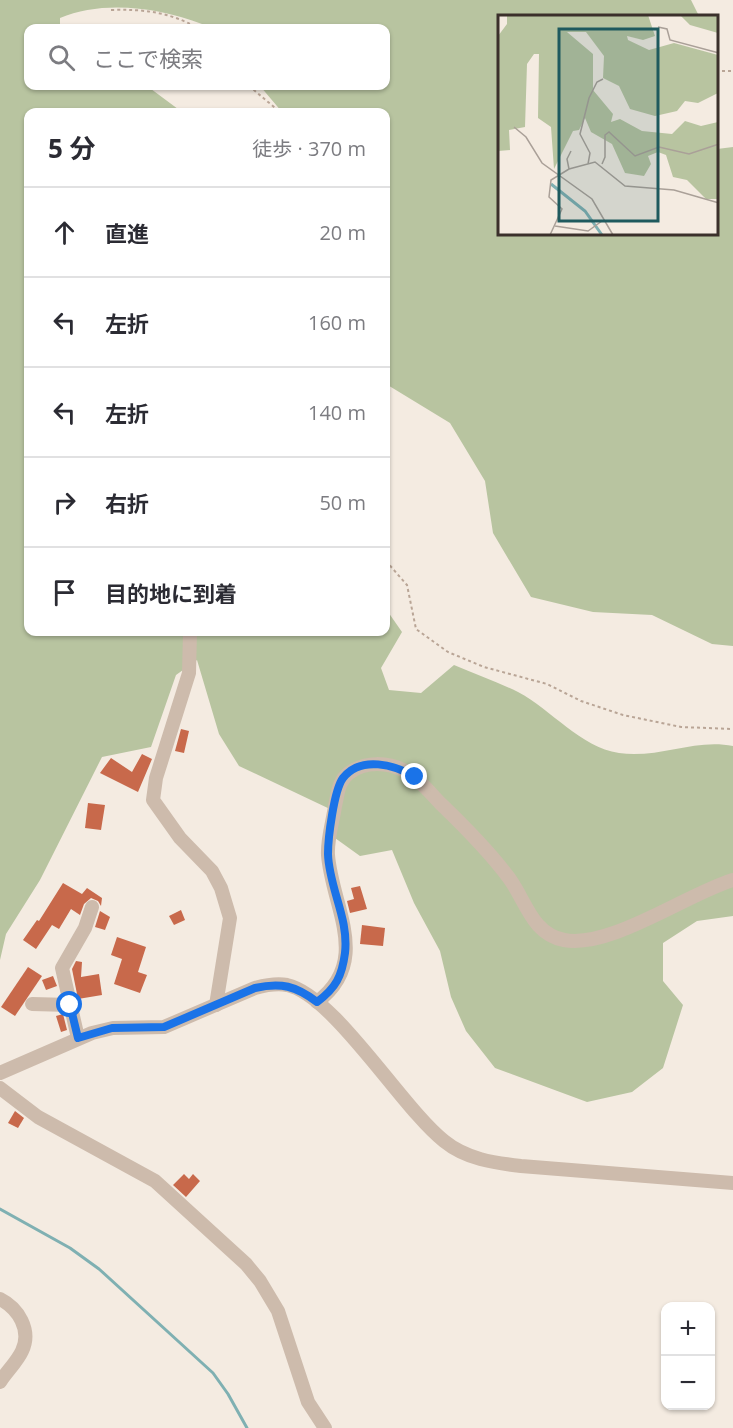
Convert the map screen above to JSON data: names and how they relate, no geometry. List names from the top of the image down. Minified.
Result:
{"page":{"search":"ここで検索","heading":["5 分","徒歩 · 370 m"],"list":[["直進","20 m"],["左折","160 m"],["左折","140 m"],["右折","50 m"],"目的地に到着"],"map_buttons":["+","−"]}}
